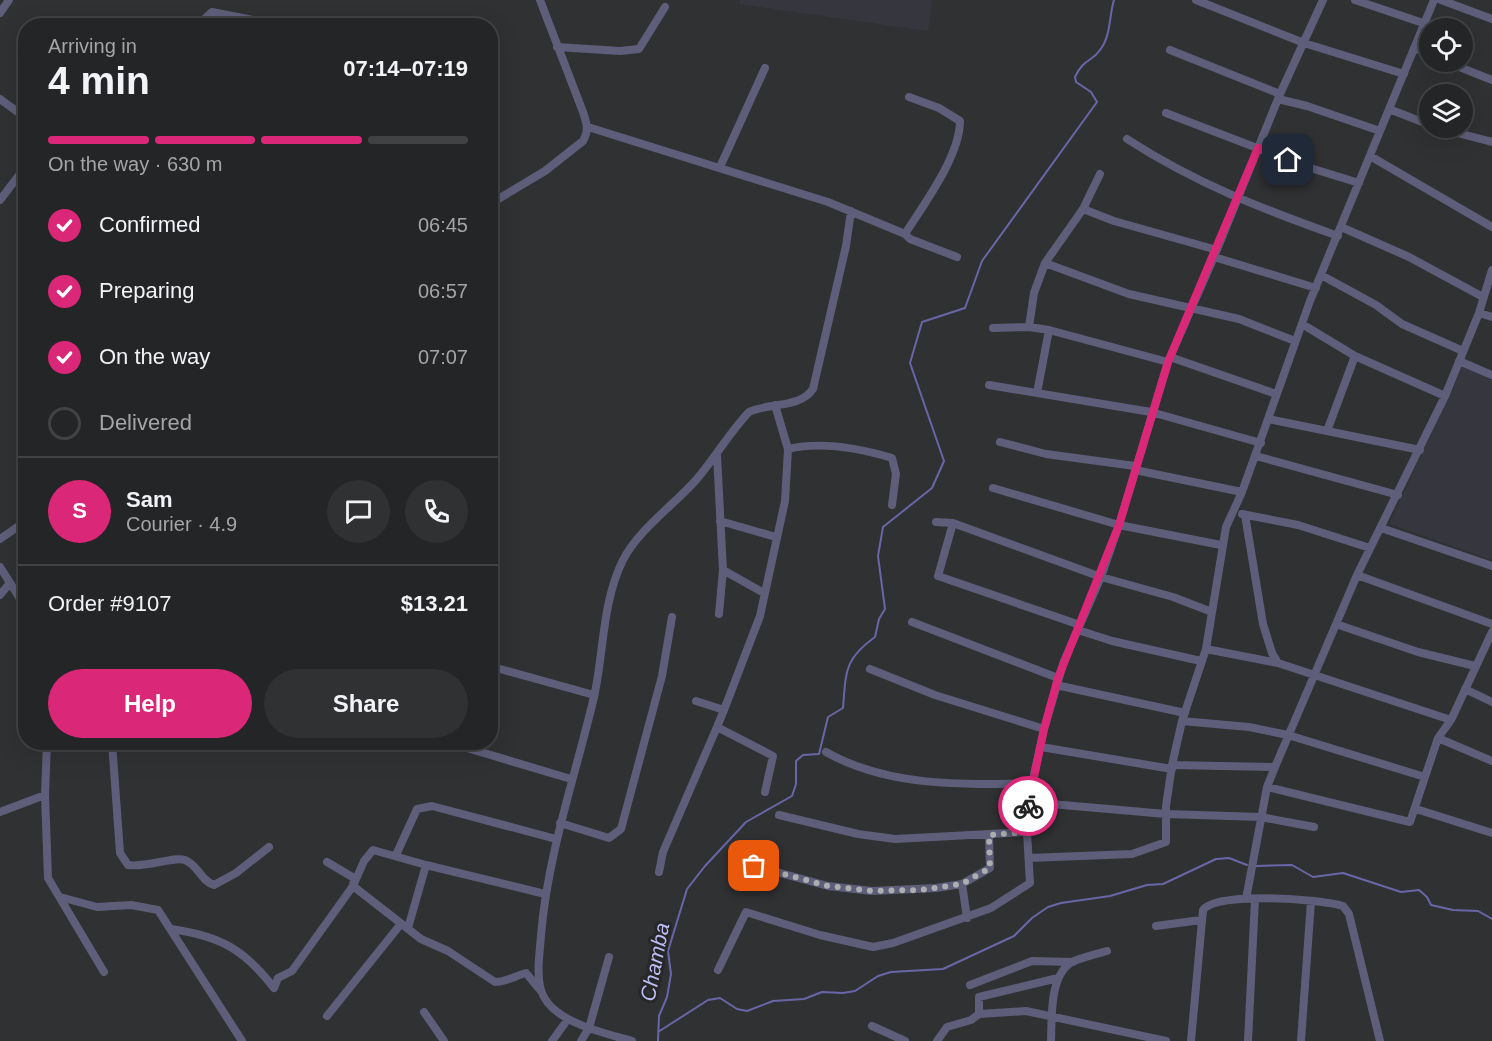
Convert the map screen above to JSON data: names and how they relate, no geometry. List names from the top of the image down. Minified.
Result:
{"water":["Chamba"],"page":{"heading":["4 min","Arriving in","07:14–07:19"],"panel":["Sam","Courier · 4.9","Order #9107","$13.21"],"bar":"On the way · 630 m","list":[["Confirmed","06:45"],["Preparing","06:57"],["On the way","07:07"],"Delivered"],"round":"S","buttons":["Help","Share"]}}
